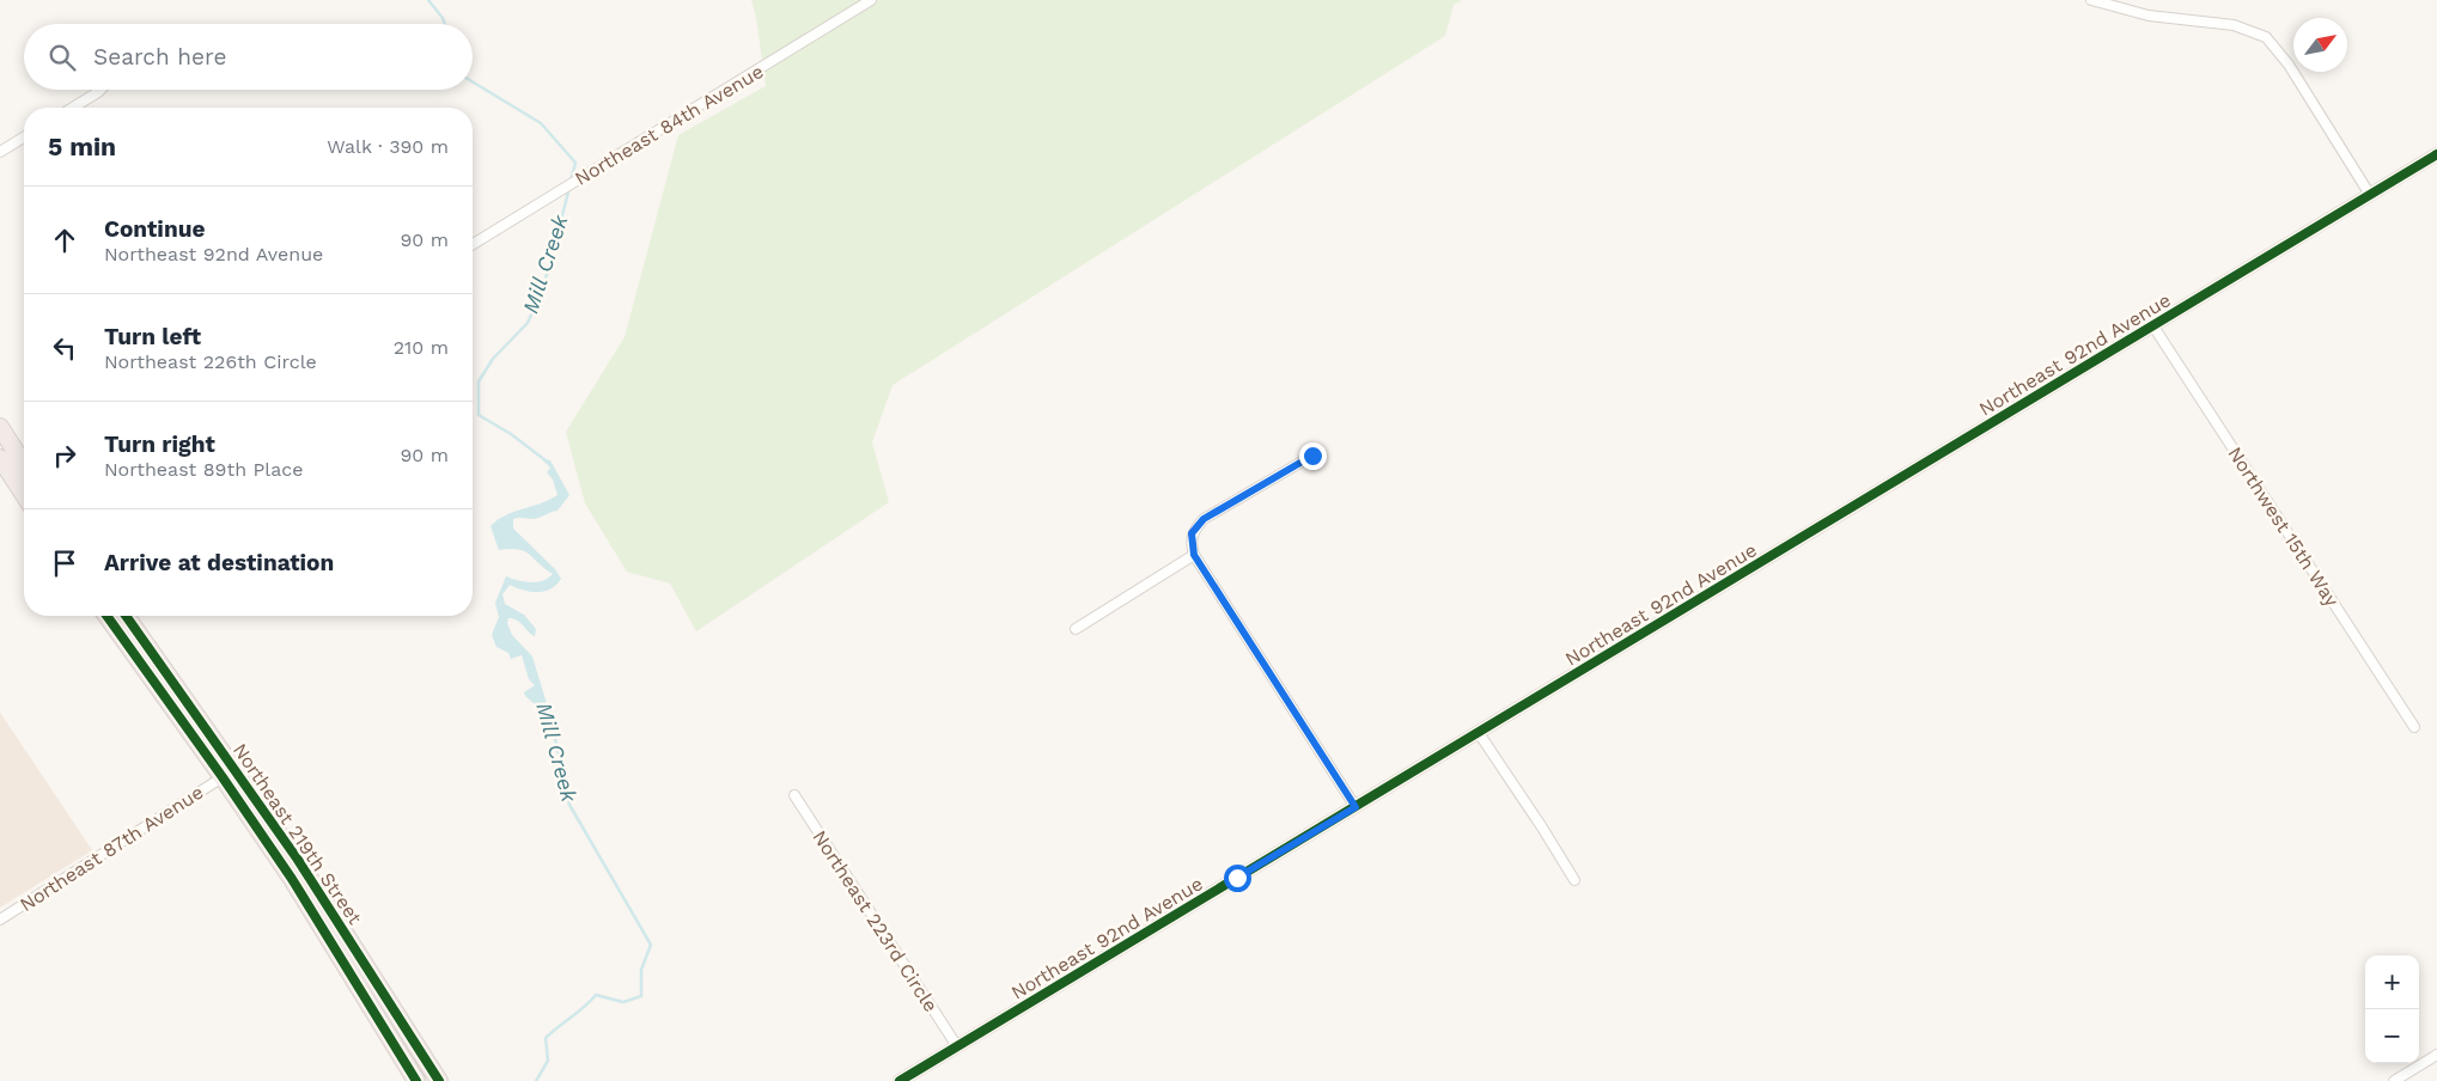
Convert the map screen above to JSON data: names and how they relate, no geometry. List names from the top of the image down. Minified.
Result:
{"streets":{"highway":["Northeast 219th Street"],"street":["Northeast 84th Avenue","Northeast 92nd Avenue","Northwest 15th Way","Northeast 87th Avenue","Northeast 223rd Circle"]},"crossings":[["Northeast 92nd Avenue","Northwest 15th Way"],["Northeast 92nd Avenue","Northeast 223rd Circle"],["Northeast 219th Street","Northeast 87th Avenue"]],"water":["Mill Creek"],"north":"top right","page":{"search":"Search here","heading":["5 min","Walk · 390 m"],"list":[["Continue","Northeast 92nd Avenue","90 m"],["Turn left","Northeast 226th Circle","210 m"],["Turn right","Northeast 89th Place","90 m"],"Arrive at destination"],"map_buttons":["+","−"]}}
